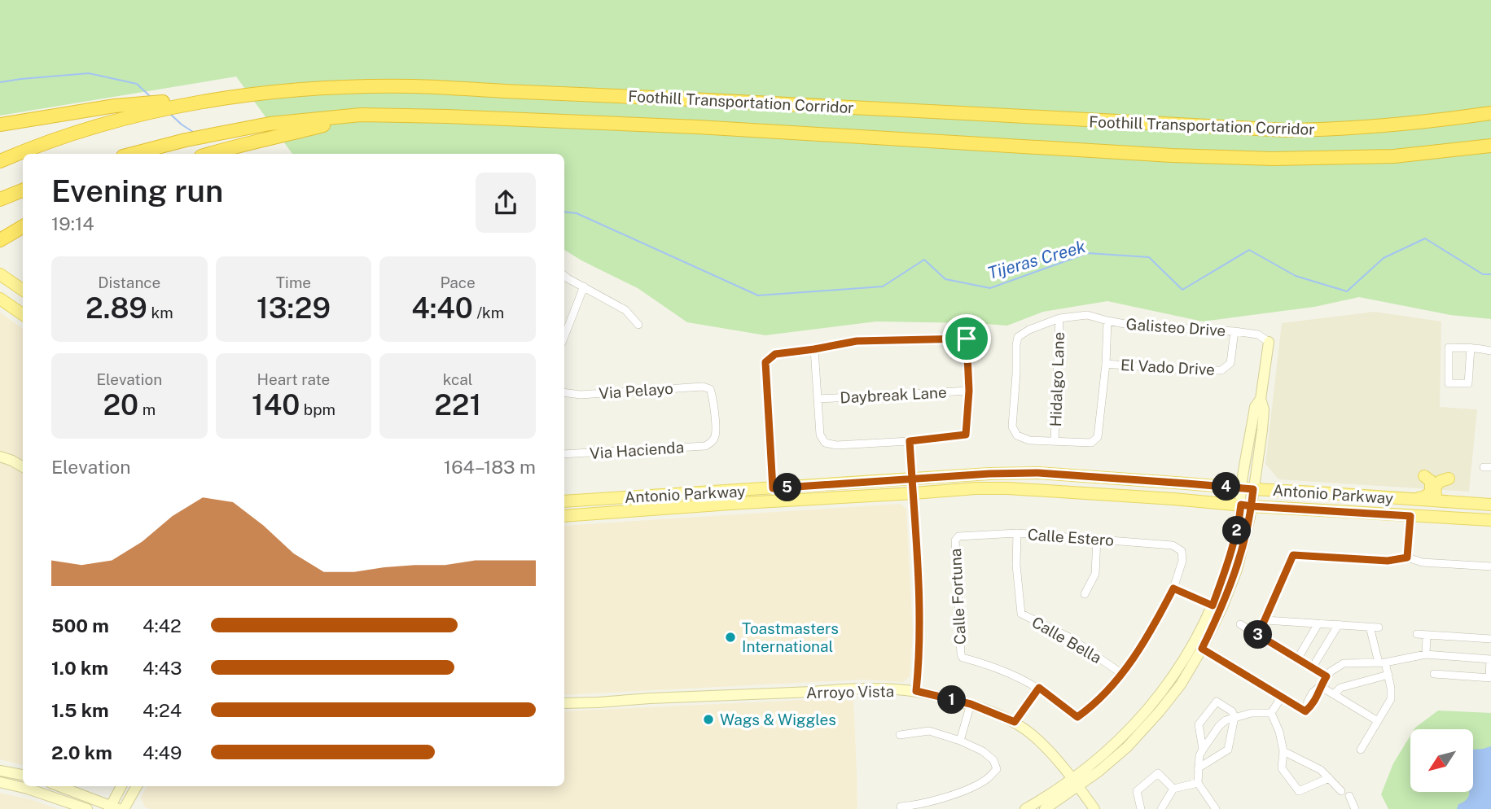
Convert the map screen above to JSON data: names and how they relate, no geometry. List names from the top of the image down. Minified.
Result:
{"streets":{"highway":["Foothill Transportation Corridor"],"main road":["Antonio Parkway","Arroyo Vista"],"street":["Galisteo Drive","El Vado Drive","Hidalgo Lane","Via Pelayo","Daybreak Lane","Via Hacienda","Calle Estero","Calle Fortuna","Calle Bella"]},"crossings":[["Galisteo Drive","El Vado Drive"],["Galisteo Drive","Hidalgo Lane"],["Via Pelayo","Via Hacienda"],["Calle Estero","Calle Fortuna"],["Calle Estero","Calle Bella"]],"water":["Tijeras Creek"],"places":["Toastmasters International","Wags & Wiggles"],"north":"bottom left","page":{"heading":["Evening run","19:14"],"stats":[["Distance","2.89 km"],["Time","13:29"],["Pace","4:40 /km"],["Elevation","20 m"],["Heart rate","140 bpm"],["kcal","221"]],"chart":["Elevation","164–183 m"],"pins":["4","5","2","3","1"],"list":[{"name":"500 m","note":"4:42"},{"name":"1.0 km","note":"4:43"},{"name":"1.5 km","note":"4:24"},{"name":"2.0 km","note":"4:49"}]}}
